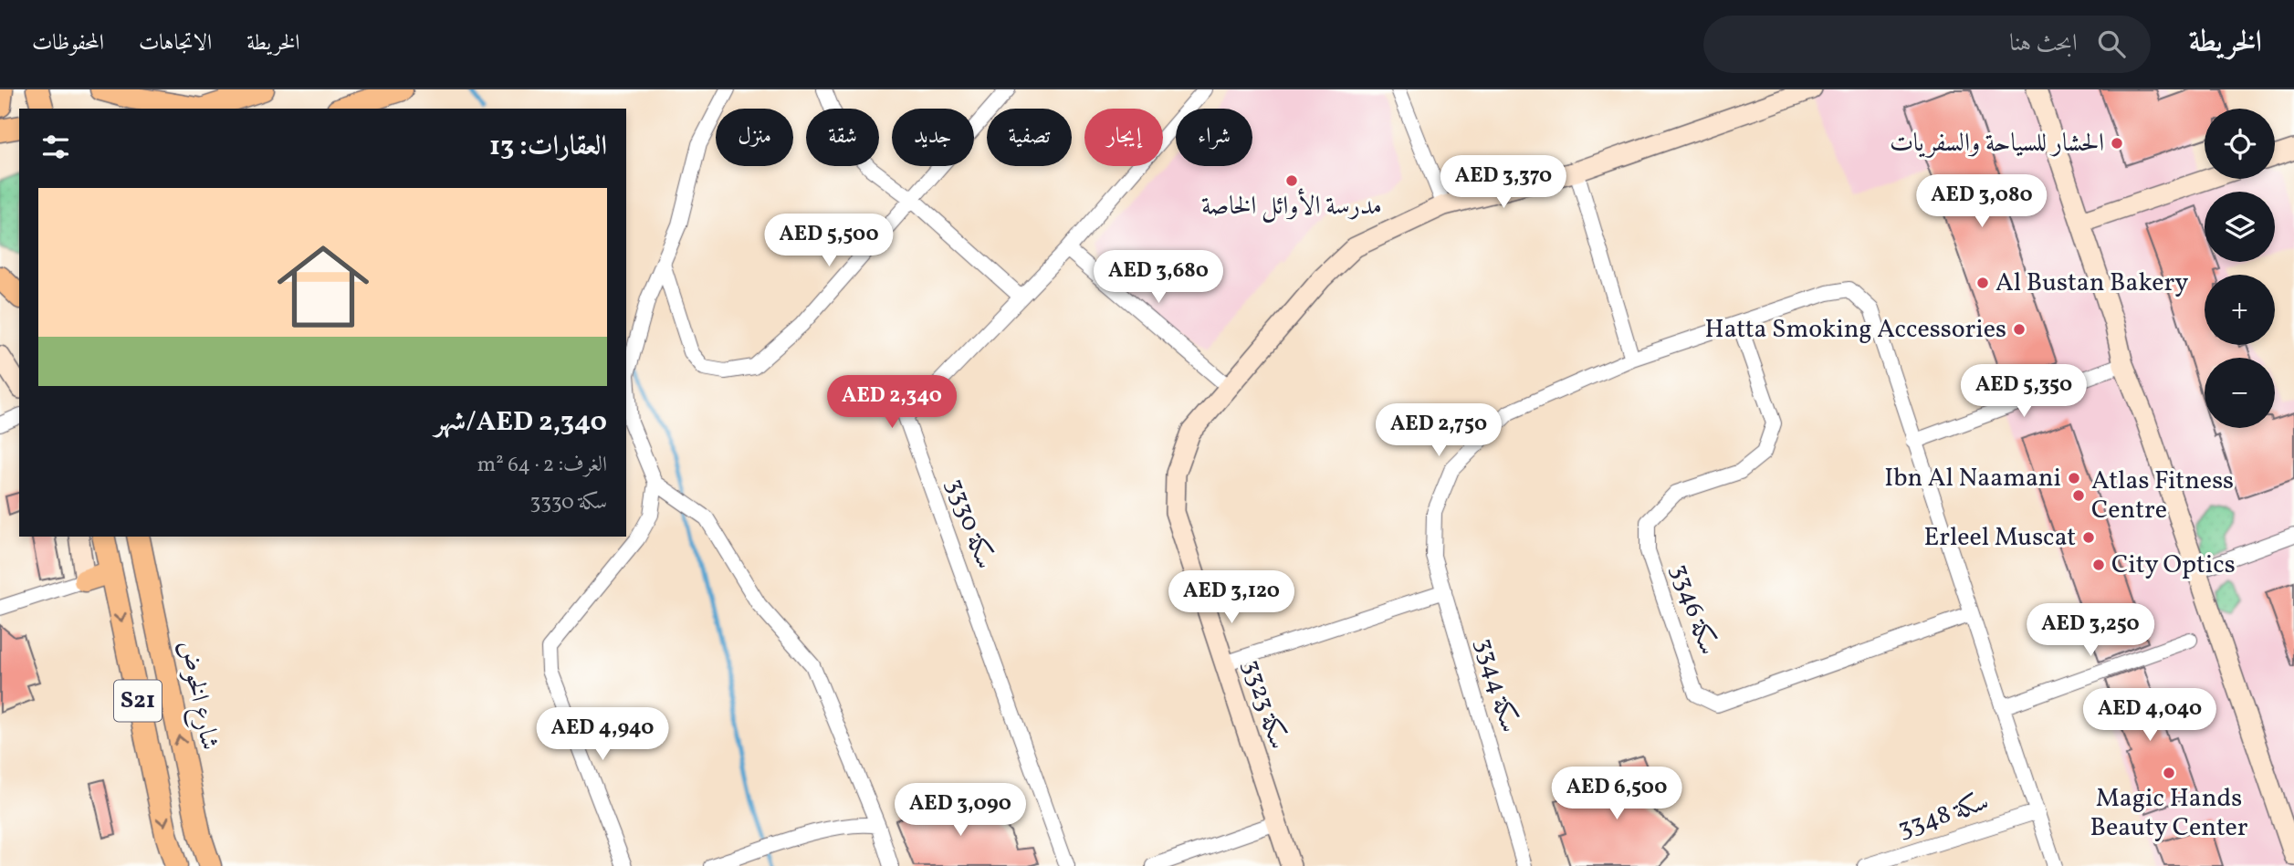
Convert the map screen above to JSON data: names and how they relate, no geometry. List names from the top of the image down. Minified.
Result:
{"streets":{"main road":["شارع الخوض","S21"],"street":["سكة 3330","سكة 3346","سكة 3344","سكة 3323","سكة 3348"]},"crossings":[["سكة 3346","سكة 3344"]],"places":["الحشار للسياحة والسفريات","مدرسة الأوائل الخاصة","Al Bustan Bakery","Hatta Smoking Accessories","Ibn Al Naamani","Atlas Fitness Centre","Erleel Muscat","City Optics","Magic Hands Beauty Center"],"page":{"header":"الخريطة","search":"ابحث هنا","nav":["الخريطة","الاتجاهات","المحفوظات"],"map_buttons":["+","−"],"chip":["شراء","إيجار","تصفية","جديد","شقة","منزل"],"heading":"العقارات: 13","price":["AED 3,370","AED 3,080","AED 5,500","AED 3,680","AED 5,350","AED 2,340","AED 2,750","AED 3,120","AED 3,250","AED 4,040","AED 4,940","AED 6,500","AED 3,090"],"list":[{"name":"AED 2,340/شهر","note":"الغرف: 2 · 64 m² · سكة 3330"}]}}
